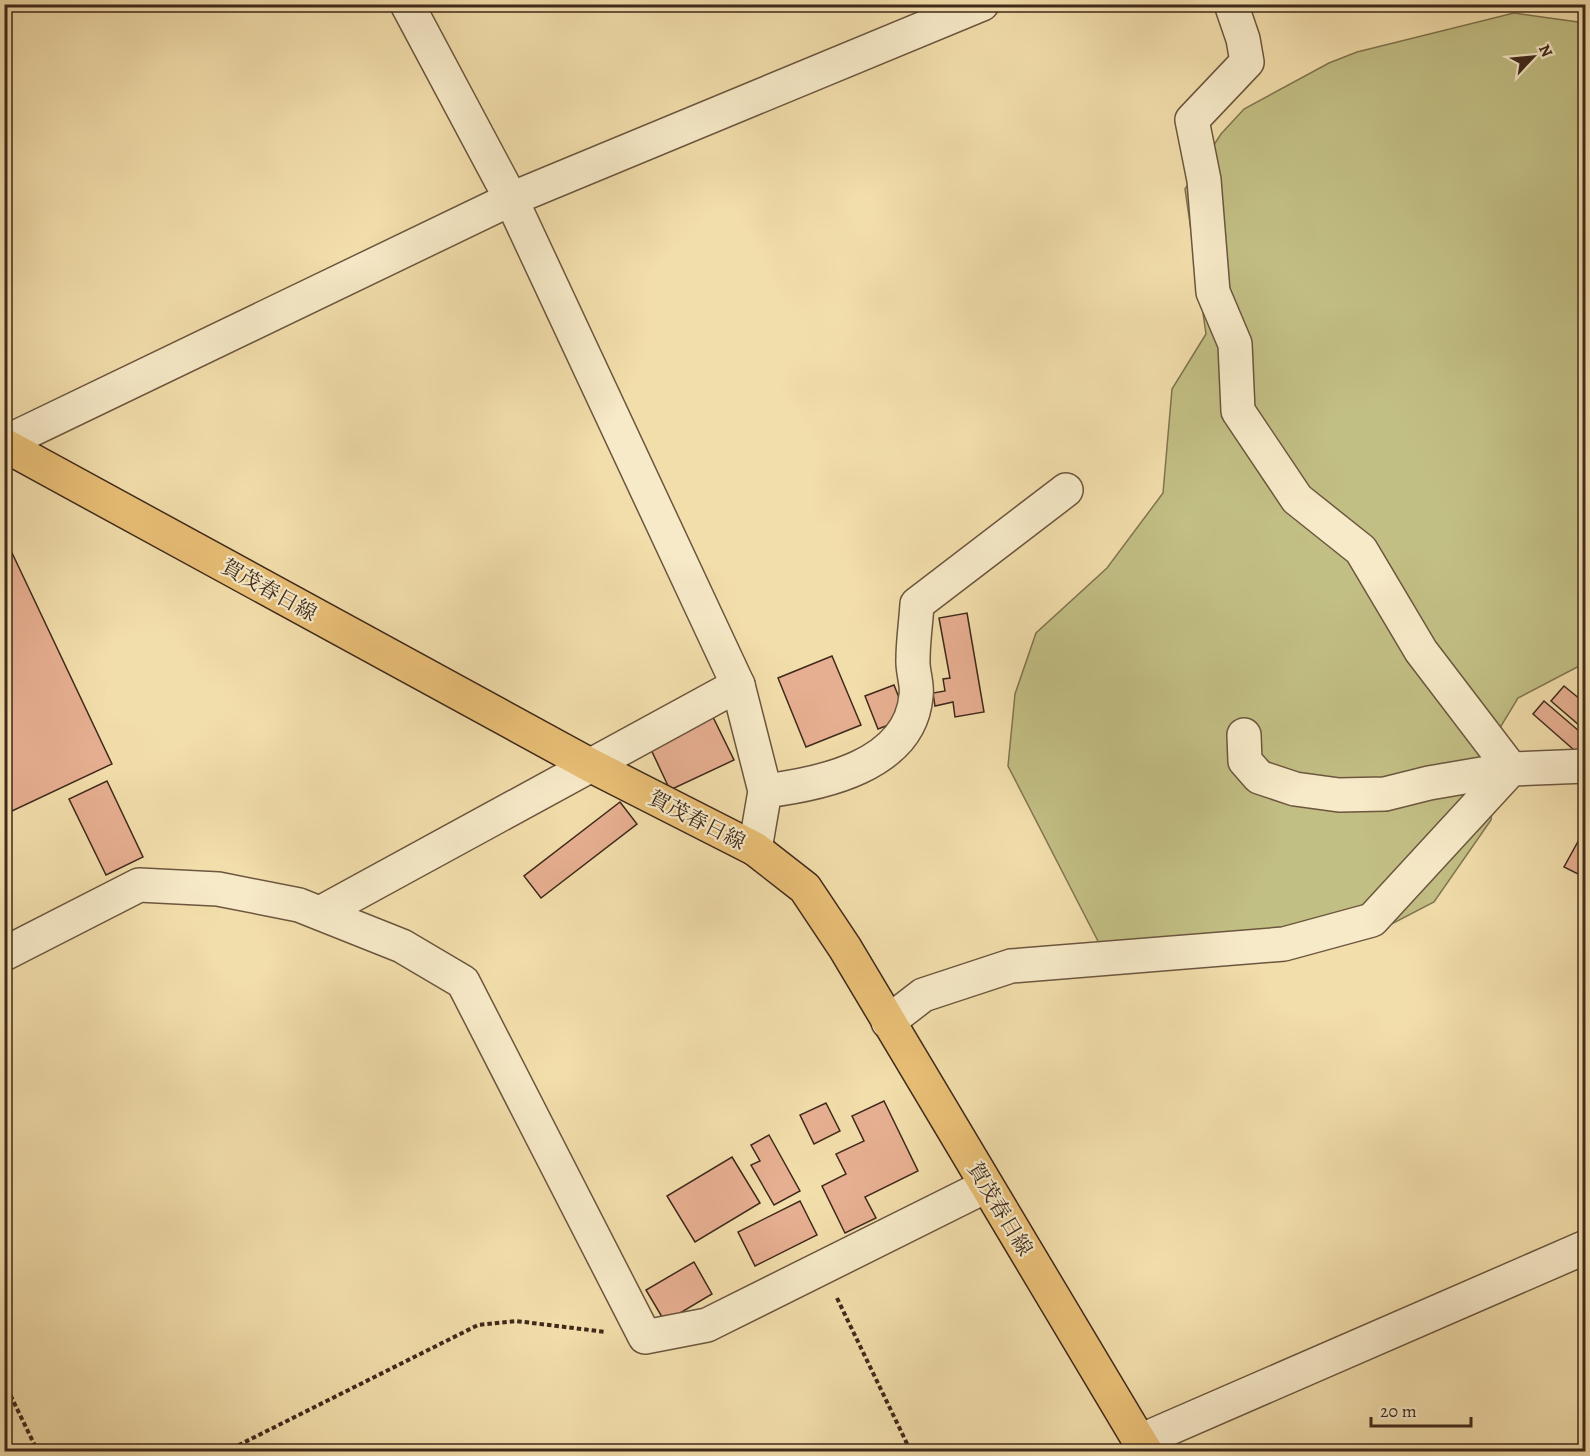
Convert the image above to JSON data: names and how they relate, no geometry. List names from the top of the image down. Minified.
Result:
{"streets":{"main road":["賀茂春日線"]},"scale_bar":"20 m","north":"top right"}
